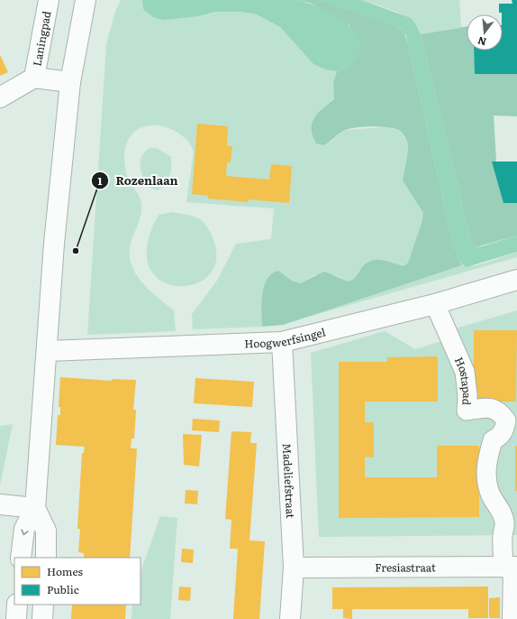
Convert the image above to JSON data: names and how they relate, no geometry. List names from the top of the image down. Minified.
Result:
{"streets":{"street":["Laningpad","Hoogwerfsingel","Hostapad","Madeliefstraat","Fresiastraat"]},"crossings":[["Hoogwerfsingel","Hostapad"],["Hoogwerfsingel","Madeliefstraat"],["Hostapad","Fresiastraat"],["Madeliefstraat","Fresiastraat"]],"places":["Rozenlaan"],"legend":["Homes","Public"],"north":"bottom"}
